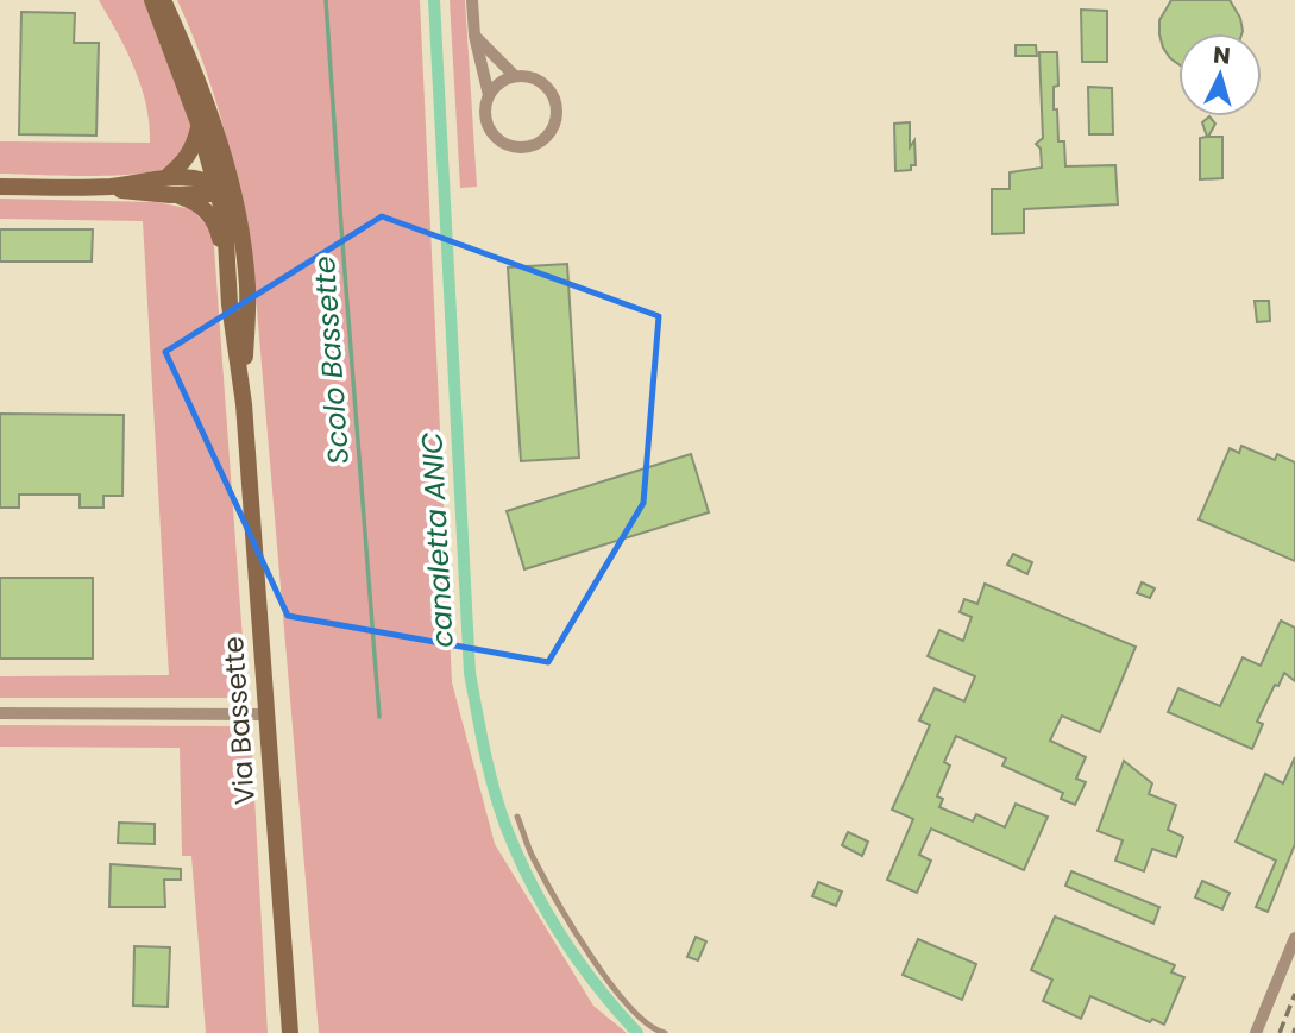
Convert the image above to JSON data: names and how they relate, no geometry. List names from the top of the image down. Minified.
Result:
{"streets":{"main road":["Via Bassette"]},"water":["Scolo Bassette","canaletta ANIC"],"north":"top"}
